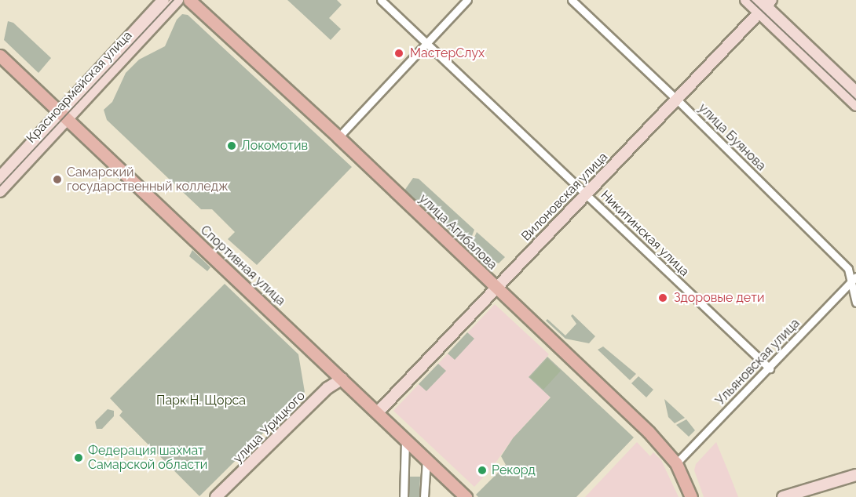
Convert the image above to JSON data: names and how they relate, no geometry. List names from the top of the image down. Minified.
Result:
{"streets":{"main road":["Красноармейская улица","Вилоновская улица","улица Агибалова","Спортивная улица","улица Урицкого"],"street":["улица Буянова","Никитинская улица","Ульяновская улица"]},"crossings":[["Красноармейская улица","Спортивная улица"],["улица Буянова","Вилоновская улица"],["улица Буянова","Ульяновская улица"],["Вилоновская улица","улица Агибалова"],["Вилоновская улица","Никитинская улица"],["Вилоновская улица","Спортивная улица"],["улица Агибалова","Ульяновская улица"],["Никитинская улица","Ульяновская улица"],["Спортивная улица","улица Урицкого"]],"parks":["Парк Н. Щорса"],"places":["МастерСлух","Локомотив","Самарский государственный колледж","Здоровые дети","Федерация шахмат Самарской области","Рекорд"]}
